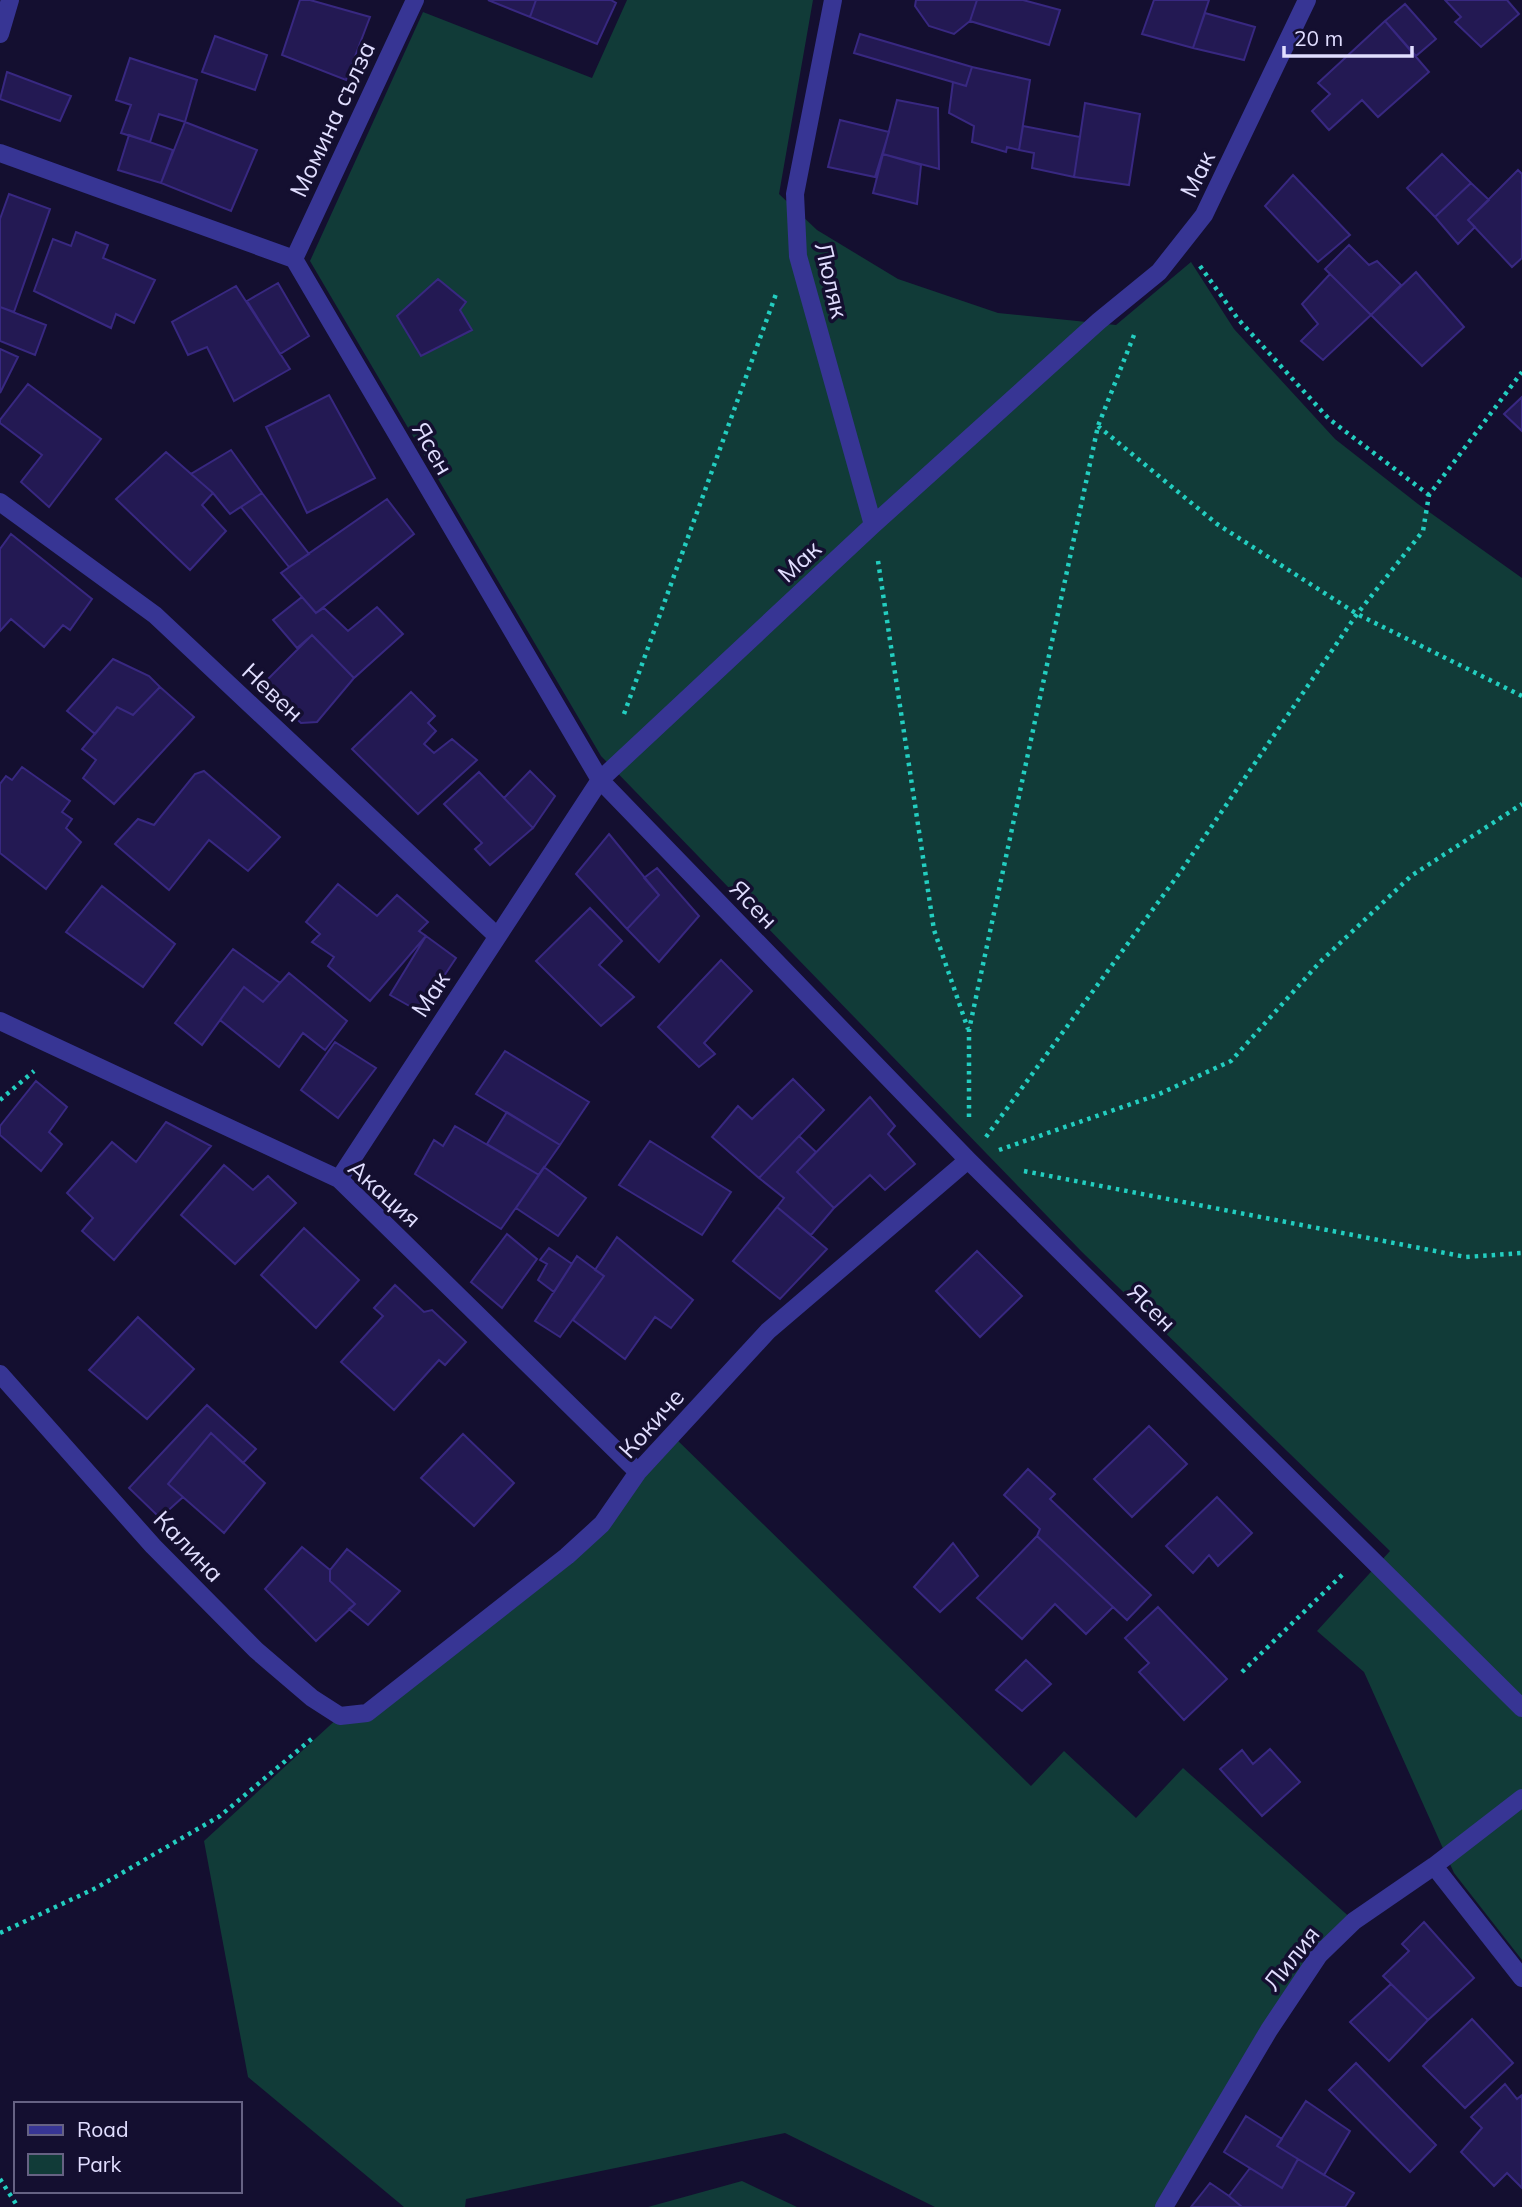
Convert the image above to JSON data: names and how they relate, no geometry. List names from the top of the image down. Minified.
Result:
{"streets":{"street":["Момина сълза","Мак","Люляк","Ясен","Невен","Акация","Кокиче","Калина","Лилия"]},"crossings":[["Момина сълза","Ясен"],["Мак","Люляк"],["Мак","Ясен"],["Мак","Невен"],["Мак","Акация"],["Ясен","Кокиче"],["Акация","Кокиче"],["Кокиче","Калина"]],"legend":["Road","Park"],"scale_bar":"20 m"}
